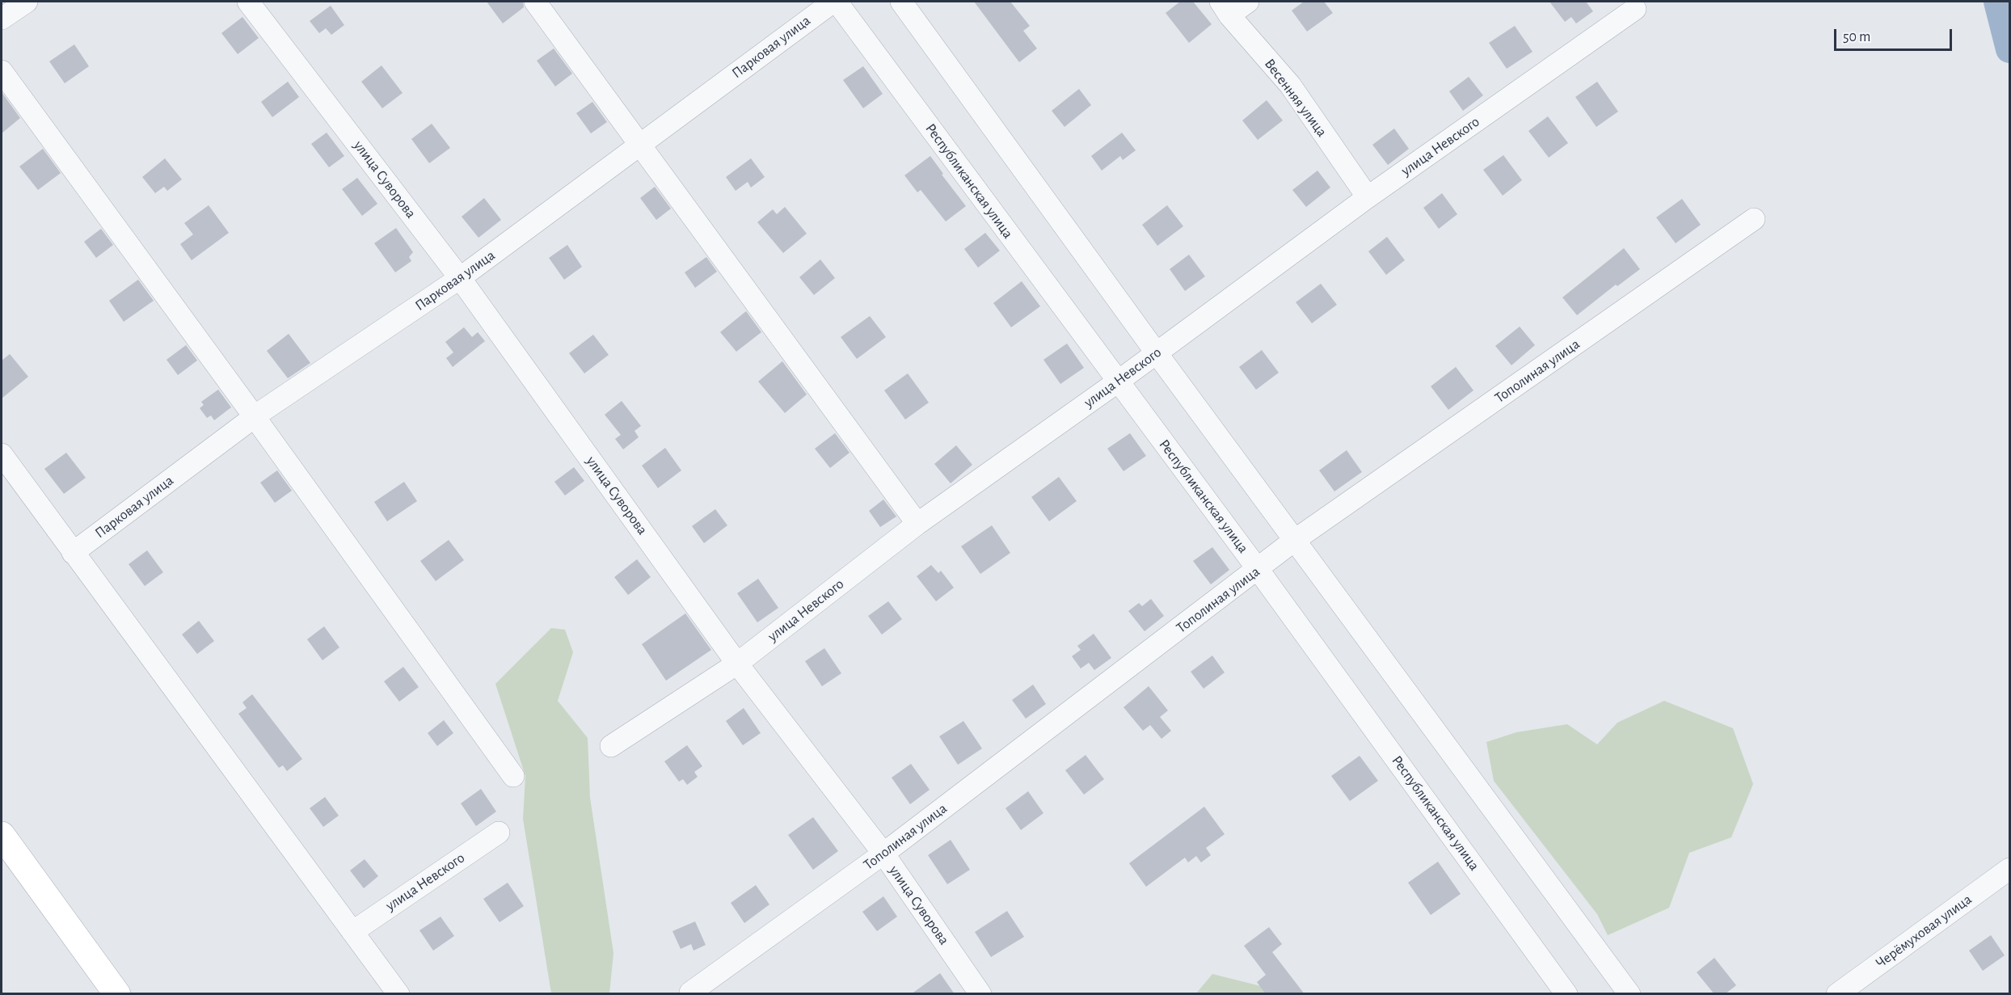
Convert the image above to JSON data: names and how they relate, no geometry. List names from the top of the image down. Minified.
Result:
{"streets":{"street":["Парковая улица","Весенняя улица","улица Невского","улица Суворова","Республиканская улица","Тополиная улица","Черёмуховая улица"]},"crossings":[["Парковая улица","улица Суворова"],["Весенняя улица","улица Невского"],["улица Невского","улица Суворова"],["улица Невского","Республиканская улица"],["улица Суворова","Тополиная улица"],["Республиканская улица","Тополиная улица"]],"scale_bar":"50 m"}
